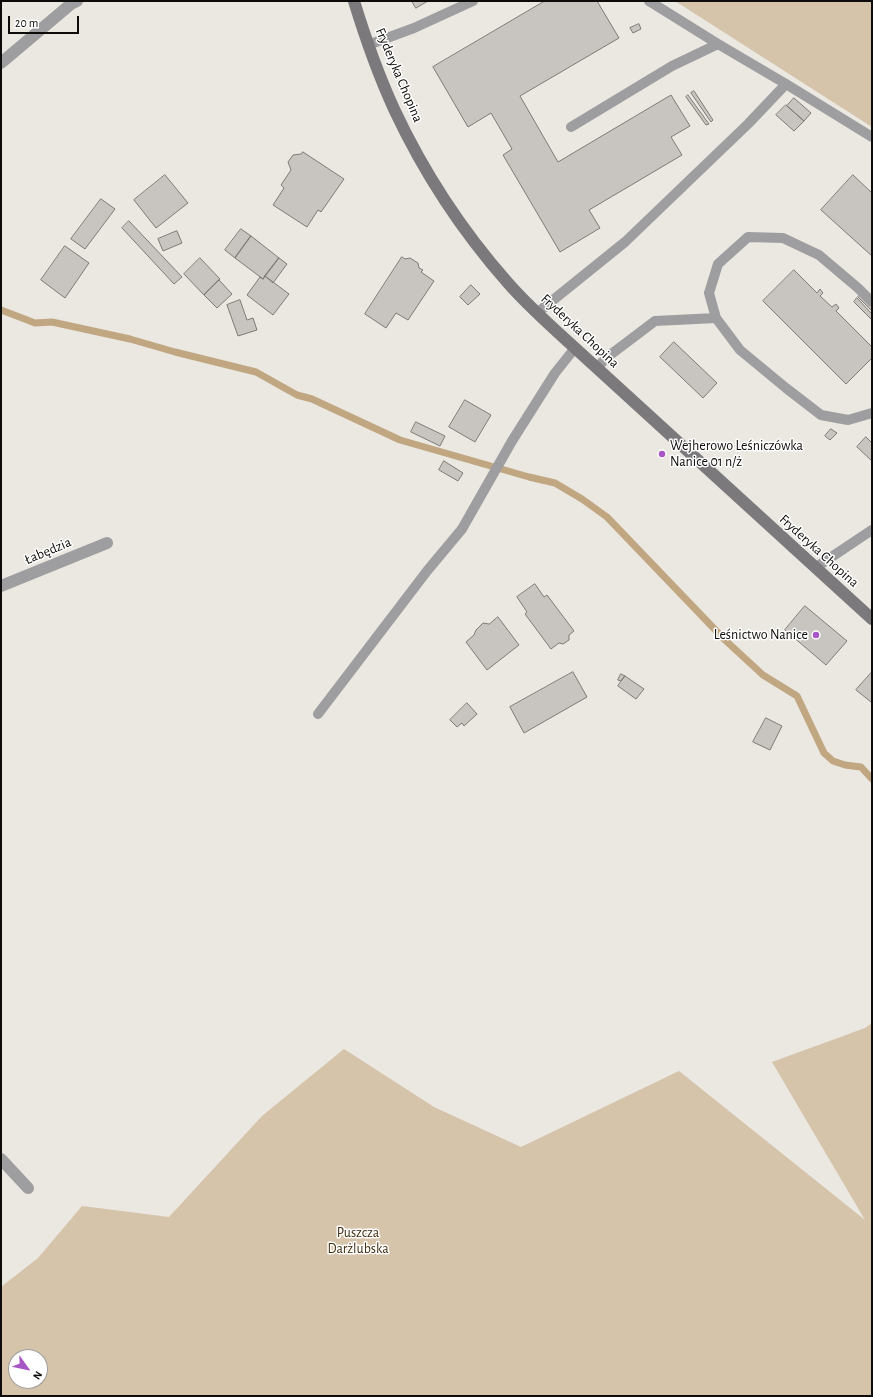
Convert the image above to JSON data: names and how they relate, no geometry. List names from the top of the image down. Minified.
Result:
{"streets":{"street":["Fryderyka Chopina","Łabędzia"]},"parks":["Puszcza Darżlubska"],"places":["Wejherowo Leśniczówka Nanice 01 n/ż","Leśnictwo Nanice"],"scale_bar":"20 m","north":"bottom right"}
